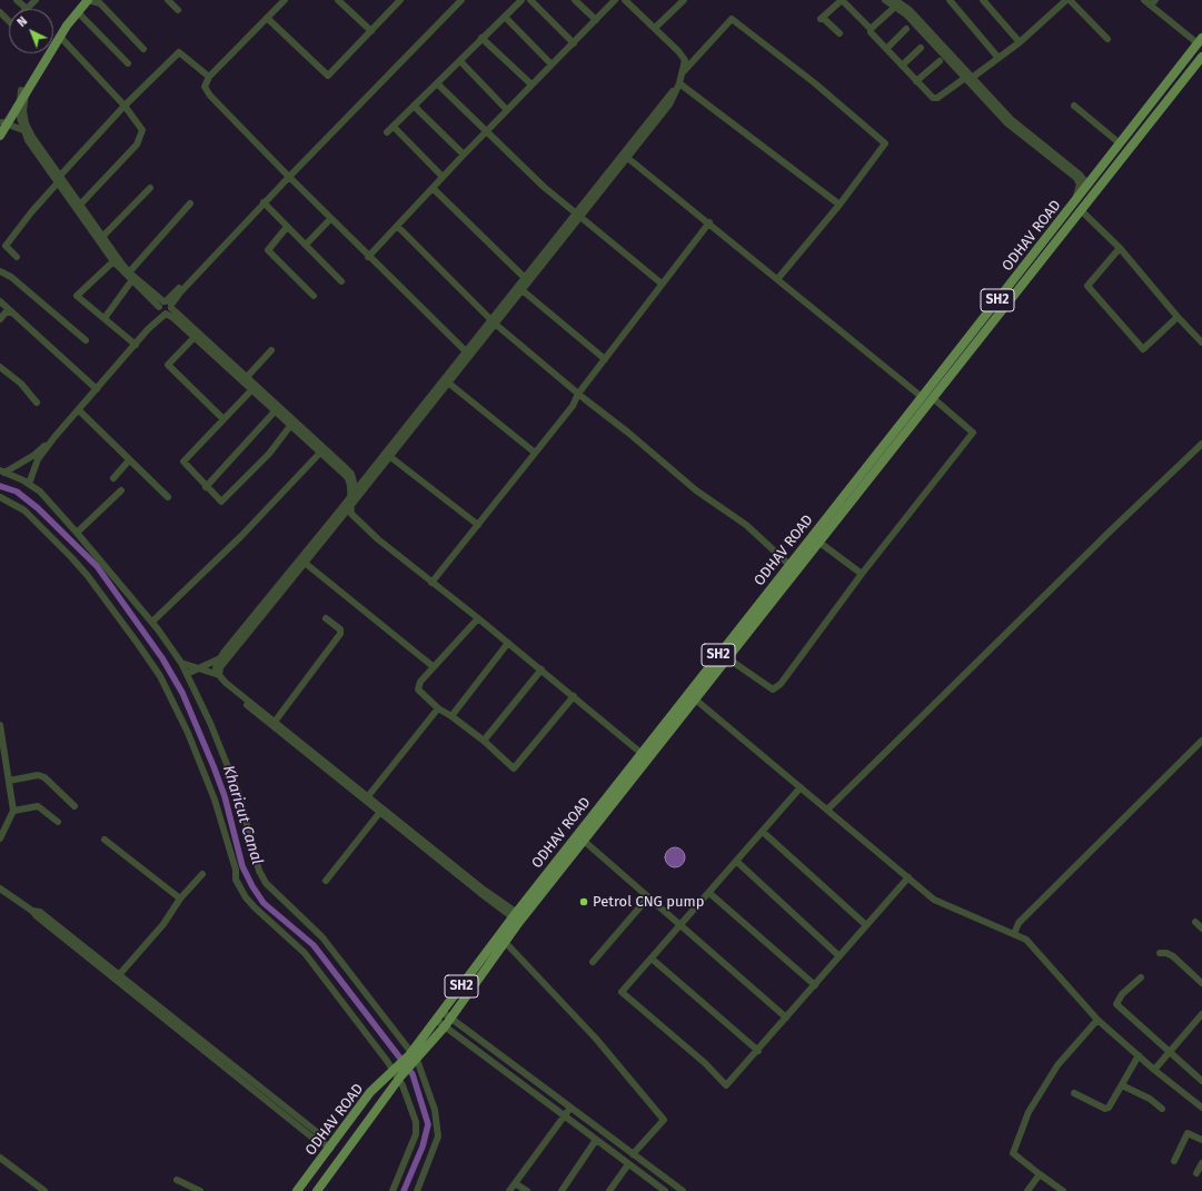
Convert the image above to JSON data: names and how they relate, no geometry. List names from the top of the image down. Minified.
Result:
{"streets":{"main road":["ODHAV ROAD","SH2"]},"crossings":[["ODHAV ROAD","SH2"]],"water":["Kharicut Canal"],"places":["Petrol CNG pump"],"north":"top left"}
